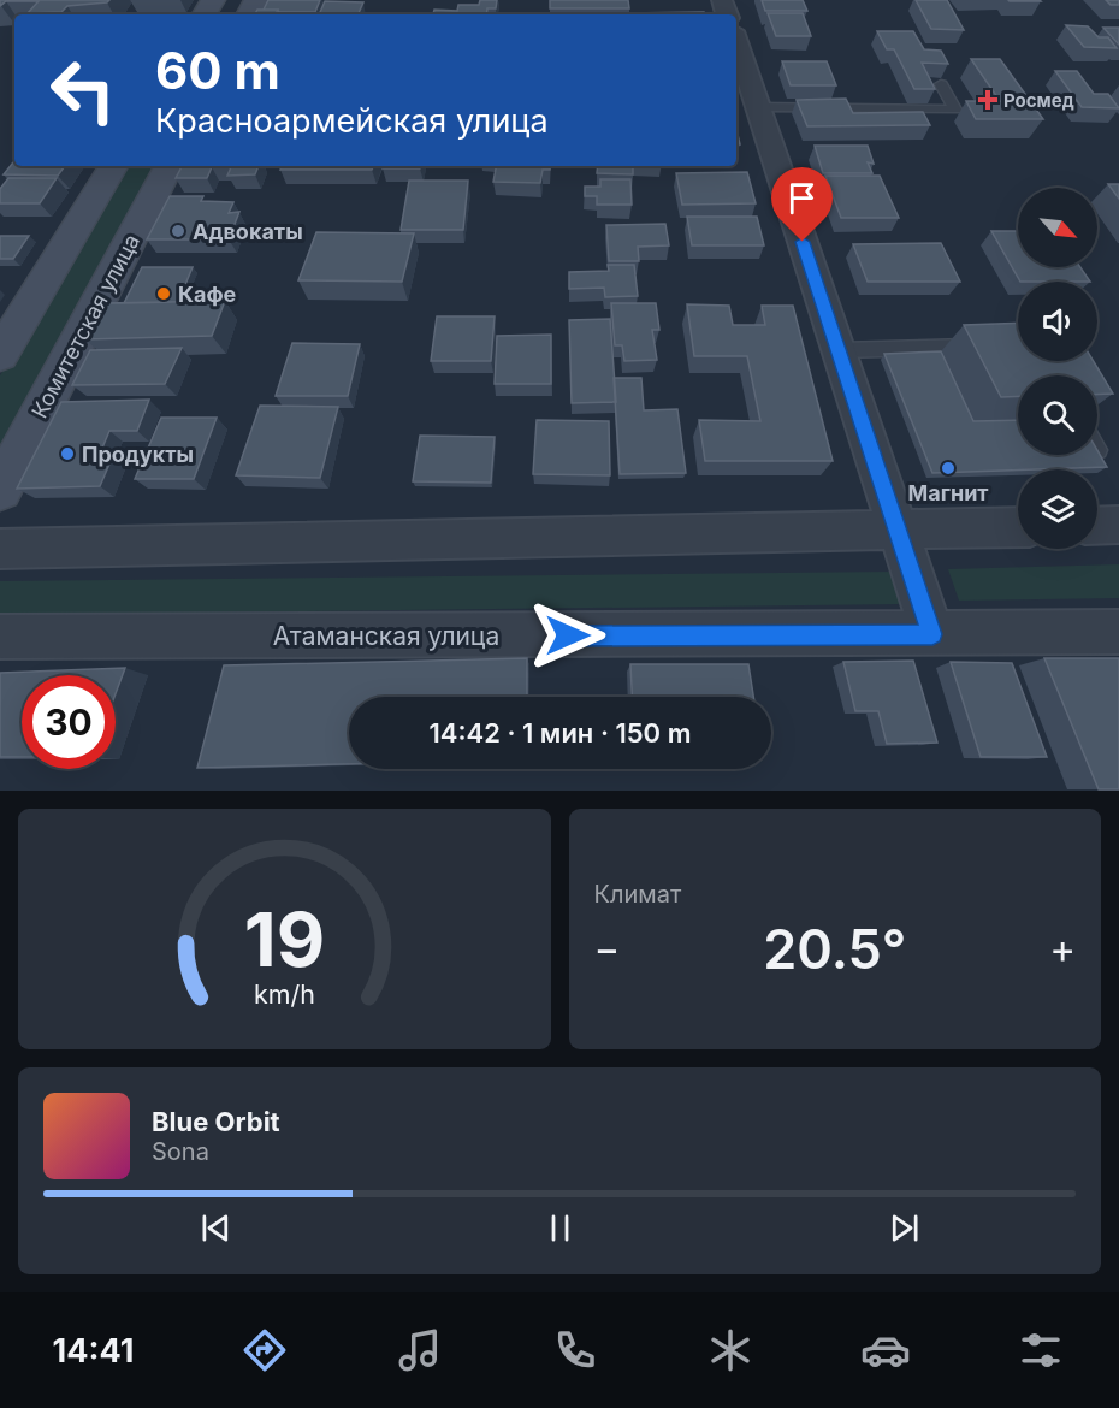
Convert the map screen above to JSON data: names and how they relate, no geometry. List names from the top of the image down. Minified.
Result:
{"streets":{"street":["Комитетская улица","Атаманская улица"]},"places":{"health":["Росмед"],"other":["Адвокаты","Кафе","Продукты","Магнит"]},"north":"bottom right","page":{"turn":["60 m","Красноармейская улица"],"limit":"30","trip":"14:42 · 1 мин · 150 m","tile":"Климат","heat":["−","20.5°","+"],"song":["Blue Orbit","Sona"],"tabs":"14:41","gauge":["19","km/h"]}}
